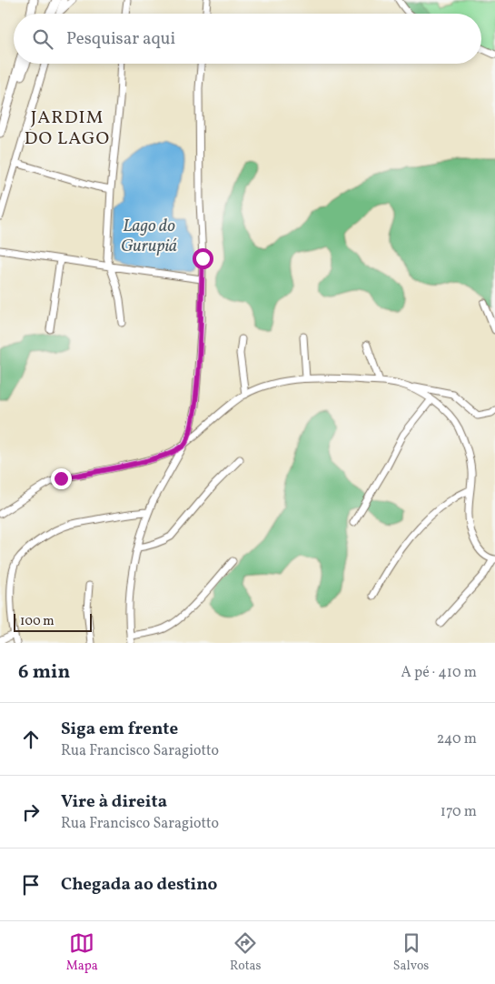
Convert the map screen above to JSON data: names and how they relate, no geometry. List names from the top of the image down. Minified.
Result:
{"districts":["JARDIM DO LAGO"],"water":["Lago do Gurupiá"],"scale_bar":"100 m","page":{"search":"Pesquisar aqui","scale":"100 m","heading":["6 min","A pé · 410 m"],"list":[["Siga em frente","Rua Francisco Saragiotto","240 m"],["Vire à direita","Rua Francisco Saragiotto","170 m"],"Chegada ao destino"],"nav":["Mapa","Rotas","Salvos"]}}
